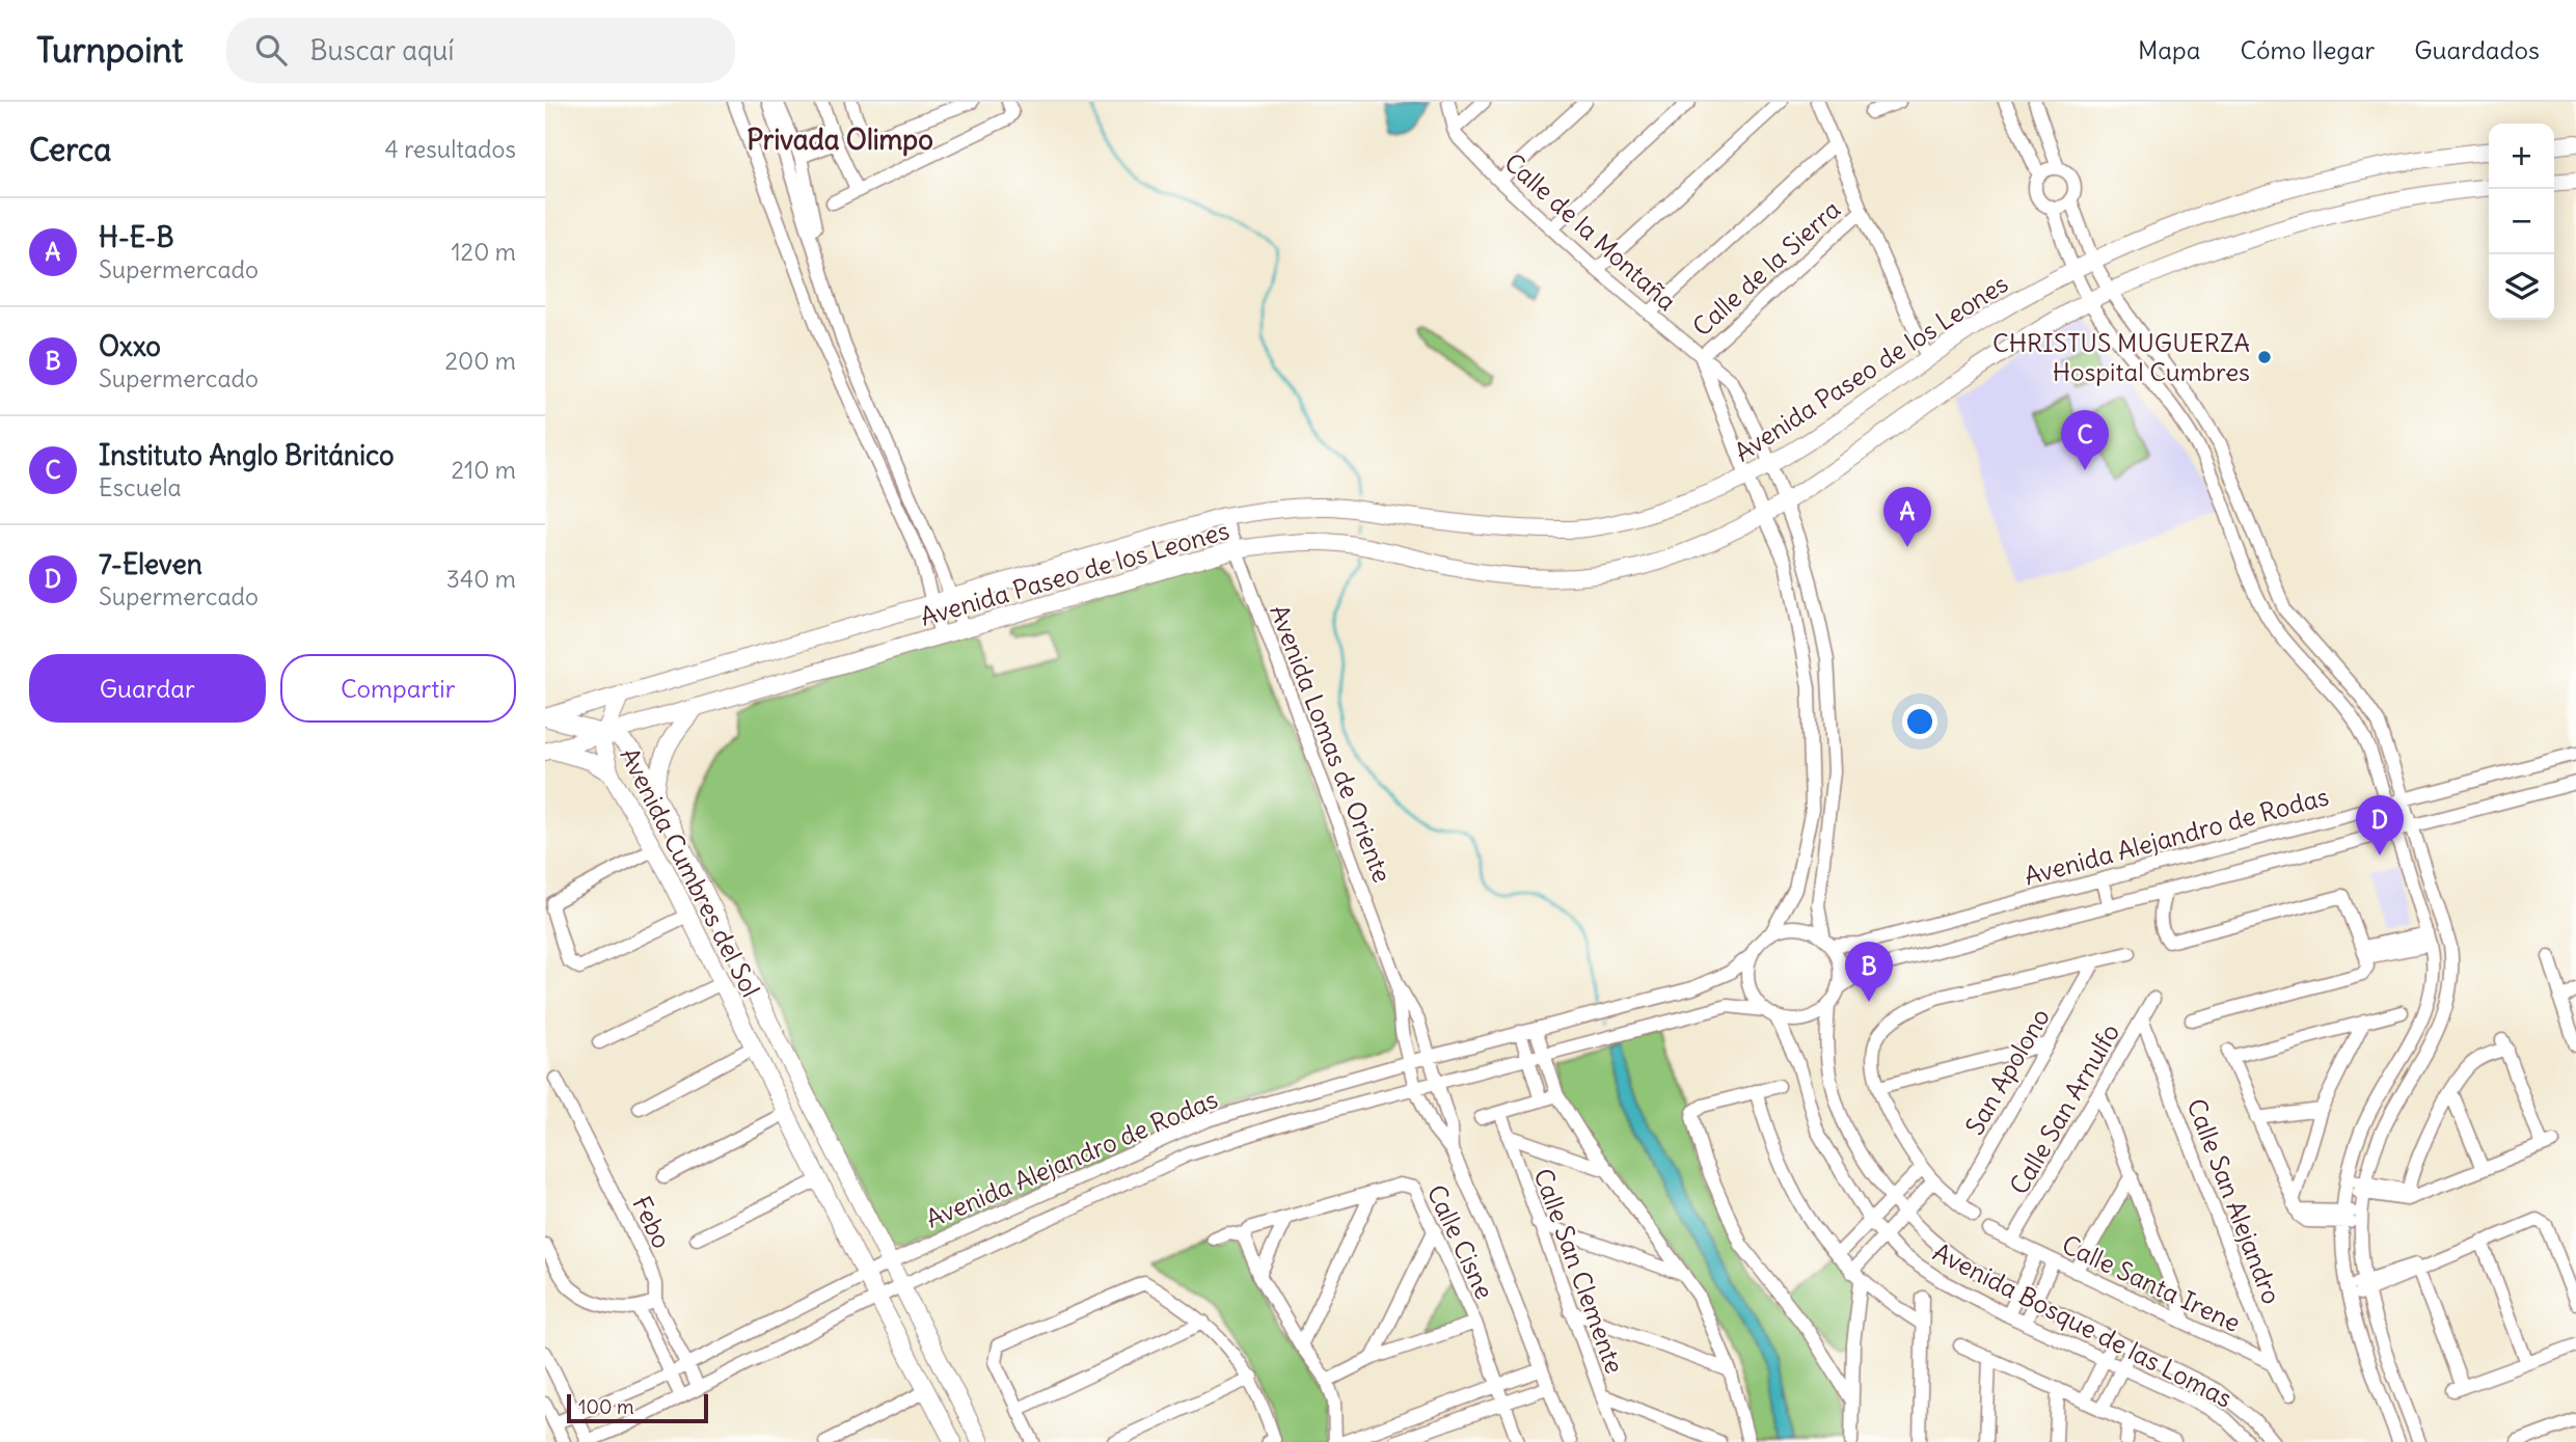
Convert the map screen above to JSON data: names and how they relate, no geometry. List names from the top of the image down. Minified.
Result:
{"streets":{"main road":["Avenida Paseo de los Leones","Avenida Cumbres del Sol"],"street":["Calle de la Montaña","Calle de la Sierra","Avenida Lomas de Oriente","Avenida Alejandro de Rodas","San Apolono","Calle San Arnulfo","Calle San Alejandro","Febo","Calle Cisne","Calle San Clemente","Calle Santa Irene","Avenida Bosque de las Lomas"]},"crossings":[["Calle de la Montaña","Calle de la Sierra"],["Calle de la Montaña","Avenida Paseo de los Leones"],["Calle de la Montaña","Avenida Alejandro de Rodas"],["Calle de la Montaña","Avenida Bosque de las Lomas"],["Avenida Paseo de los Leones","Avenida Lomas de Oriente"],["Avenida Paseo de los Leones","Avenida Cumbres del Sol"],["Avenida Lomas de Oriente","Avenida Alejandro de Rodas"],["Avenida Alejandro de Rodas","Avenida Cumbres del Sol"],["Avenida Alejandro de Rodas","Febo"],["Avenida Alejandro de Rodas","Avenida Bosque de las Lomas"],["Calle San Arnulfo","Calle San Alejandro"],["Calle San Arnulfo","Calle Santa Irene"],["Calle San Alejandro","Calle Santa Irene"]],"districts":["Privada Olimpo"],"places":["CHRISTUS MUGUERZA Hospital Cumbres"],"scale_bar":"100 m","page":{"header":"Turnpoint","search":"Buscar aquí","nav":["Mapa","Cómo llegar","Guardados"],"heading":["Cerca","4 resultados"],"map_buttons":["+","−"],"list":[{"mark":"A","name":"H-E-B","note":"Supermercado","value":"120 m"},{"mark":"B","name":"Oxxo","note":"Supermercado","value":"200 m"},{"mark":"C","name":"Instituto Anglo Británico","note":"Escuela","value":"210 m"},{"mark":"D","name":"7-Eleven","note":"Supermercado","value":"340 m"}],"pins":["C","A","D","B"],"buttons":["Guardar","Compartir"],"scale":"100 m"}}
